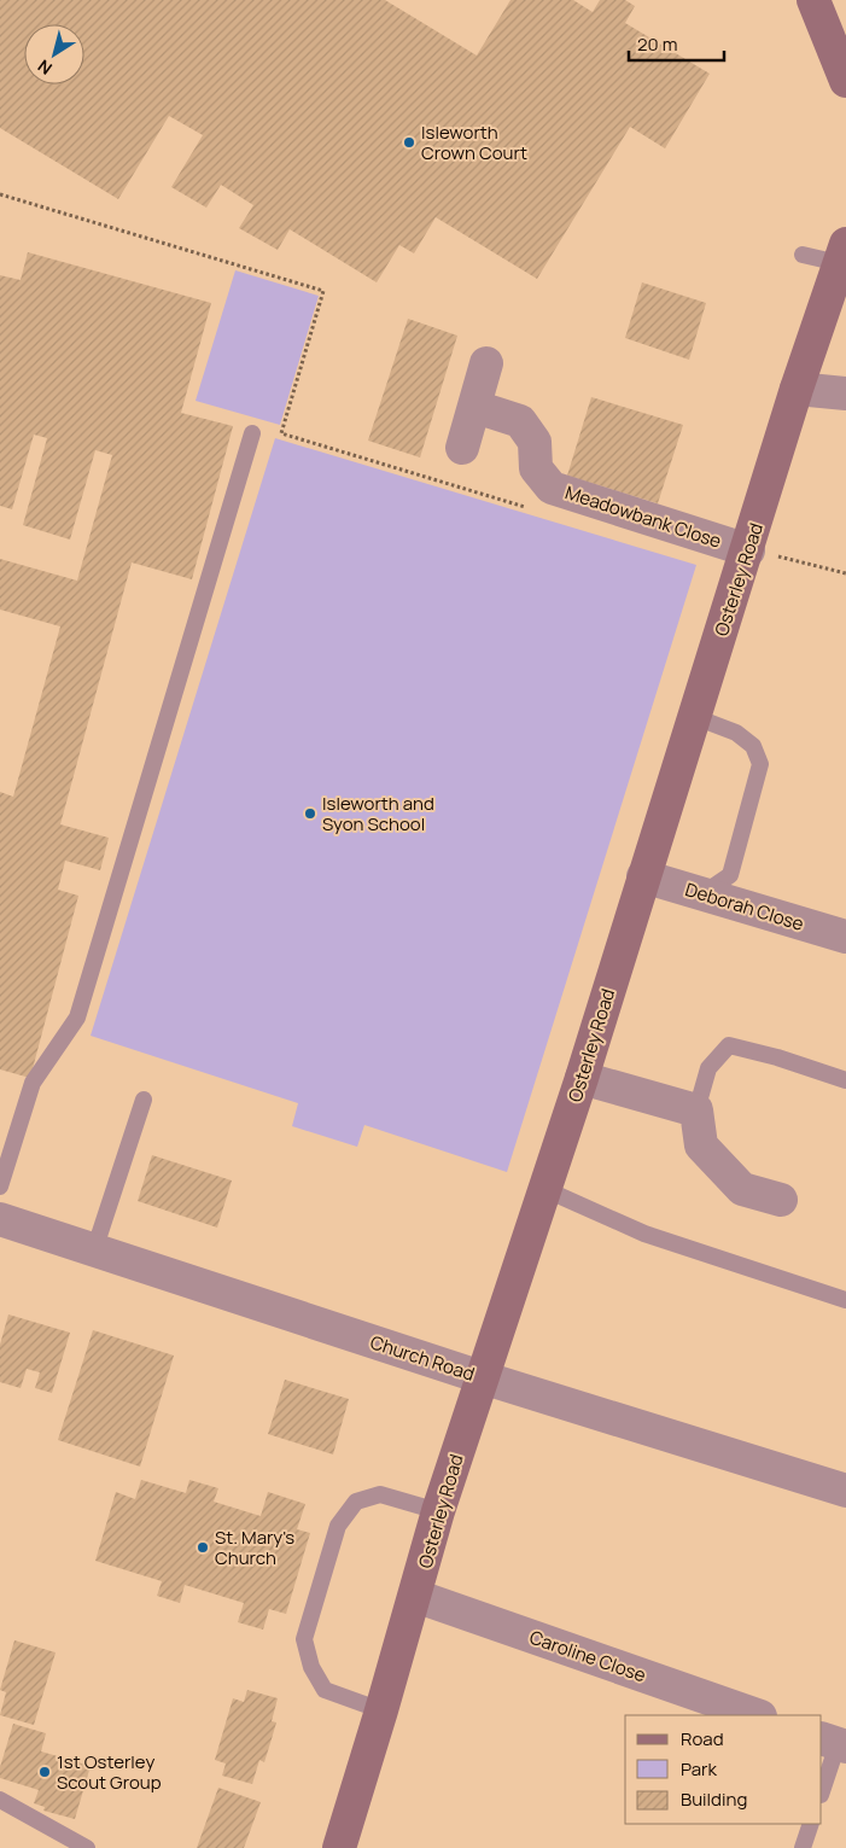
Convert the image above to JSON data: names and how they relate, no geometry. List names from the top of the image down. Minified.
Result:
{"streets":{"street":["Meadowbank Close","Osterley Road","Deborah Close","Church Road","Caroline Close"]},"crossings":[["Meadowbank Close","Osterley Road"],["Osterley Road","Deborah Close"],["Osterley Road","Church Road"],["Osterley Road","Caroline Close"]],"places":["Isleworth Crown Court","Isleworth and Syon School","St. Mary's Church","1st Osterley Scout Group"],"legend":["Road","Park","Building"],"scale_bar":"20 m","north":"bottom left"}
